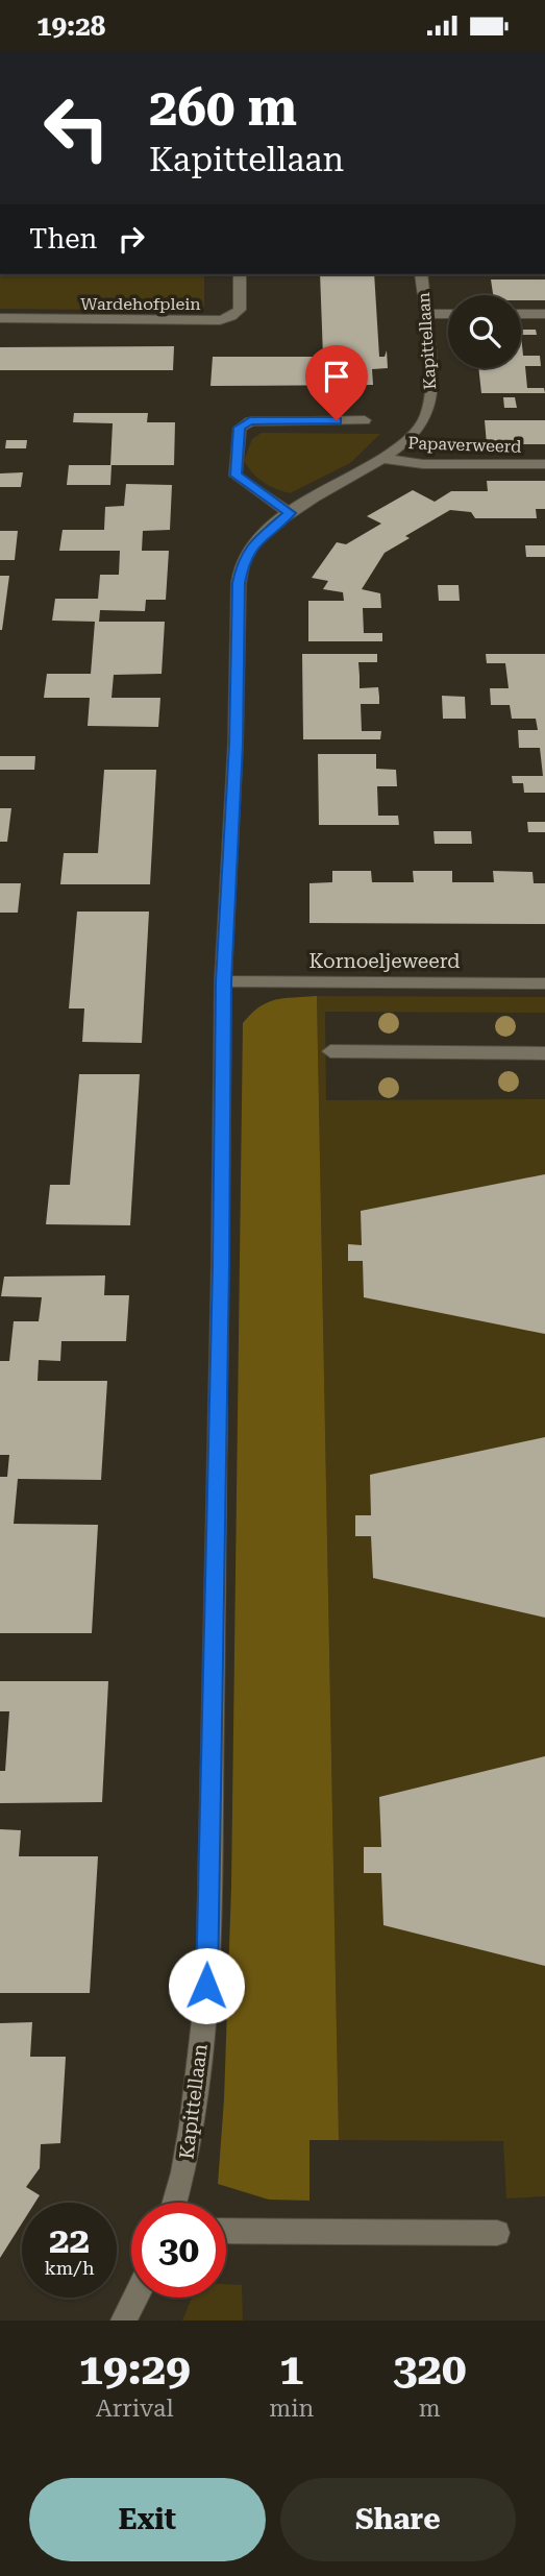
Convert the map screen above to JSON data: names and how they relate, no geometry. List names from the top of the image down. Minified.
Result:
{"streets":{"street":["Wardehofplein","Kapittellaan","Papaverweerd","Kornoeljeweerd"]},"crossings":[["Kapittellaan","Papaverweerd"],["Kapittellaan","Kornoeljeweerd"]],"page":{"status":"19:28","turn":["260 m","Kapittellaan"],"then":"Then","speed":"22 km/h","limit":"30","eta":["19:29","Arrival","1","min","320","m"],"buttons":["Exit","Share"]}}
